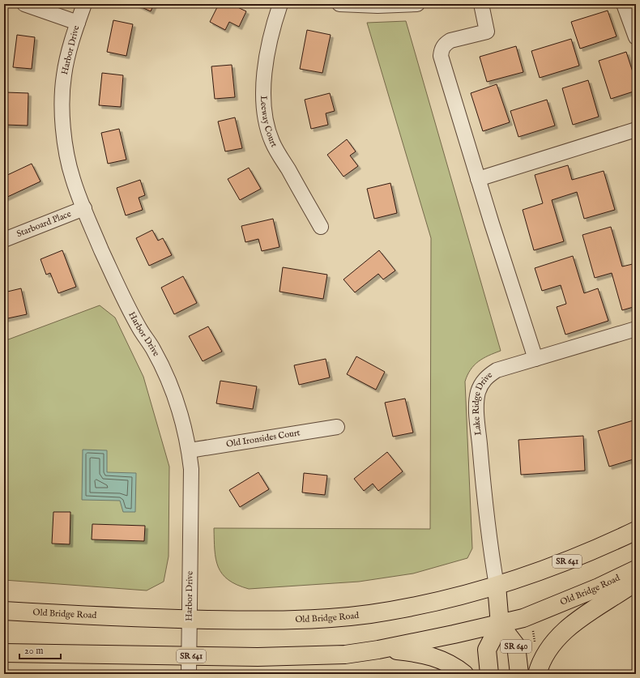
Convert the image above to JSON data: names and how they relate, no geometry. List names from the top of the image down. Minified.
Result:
{"streets":{"main road":["SR 641","Old Bridge Road","SR 640"],"street":["Harbor Drive","Leeway Court","Starboard Place","Lake Ridge Drive","Old Ironsides Court"]},"crossings":[["Harbor Drive","Starboard Place"],["Harbor Drive","Old Ironsides Court"],["Harbor Drive","Old Bridge Road"],["Lake Ridge Drive","Old Bridge Road"],["Old Bridge Road","SR 640"]],"scale_bar":"20 m"}
